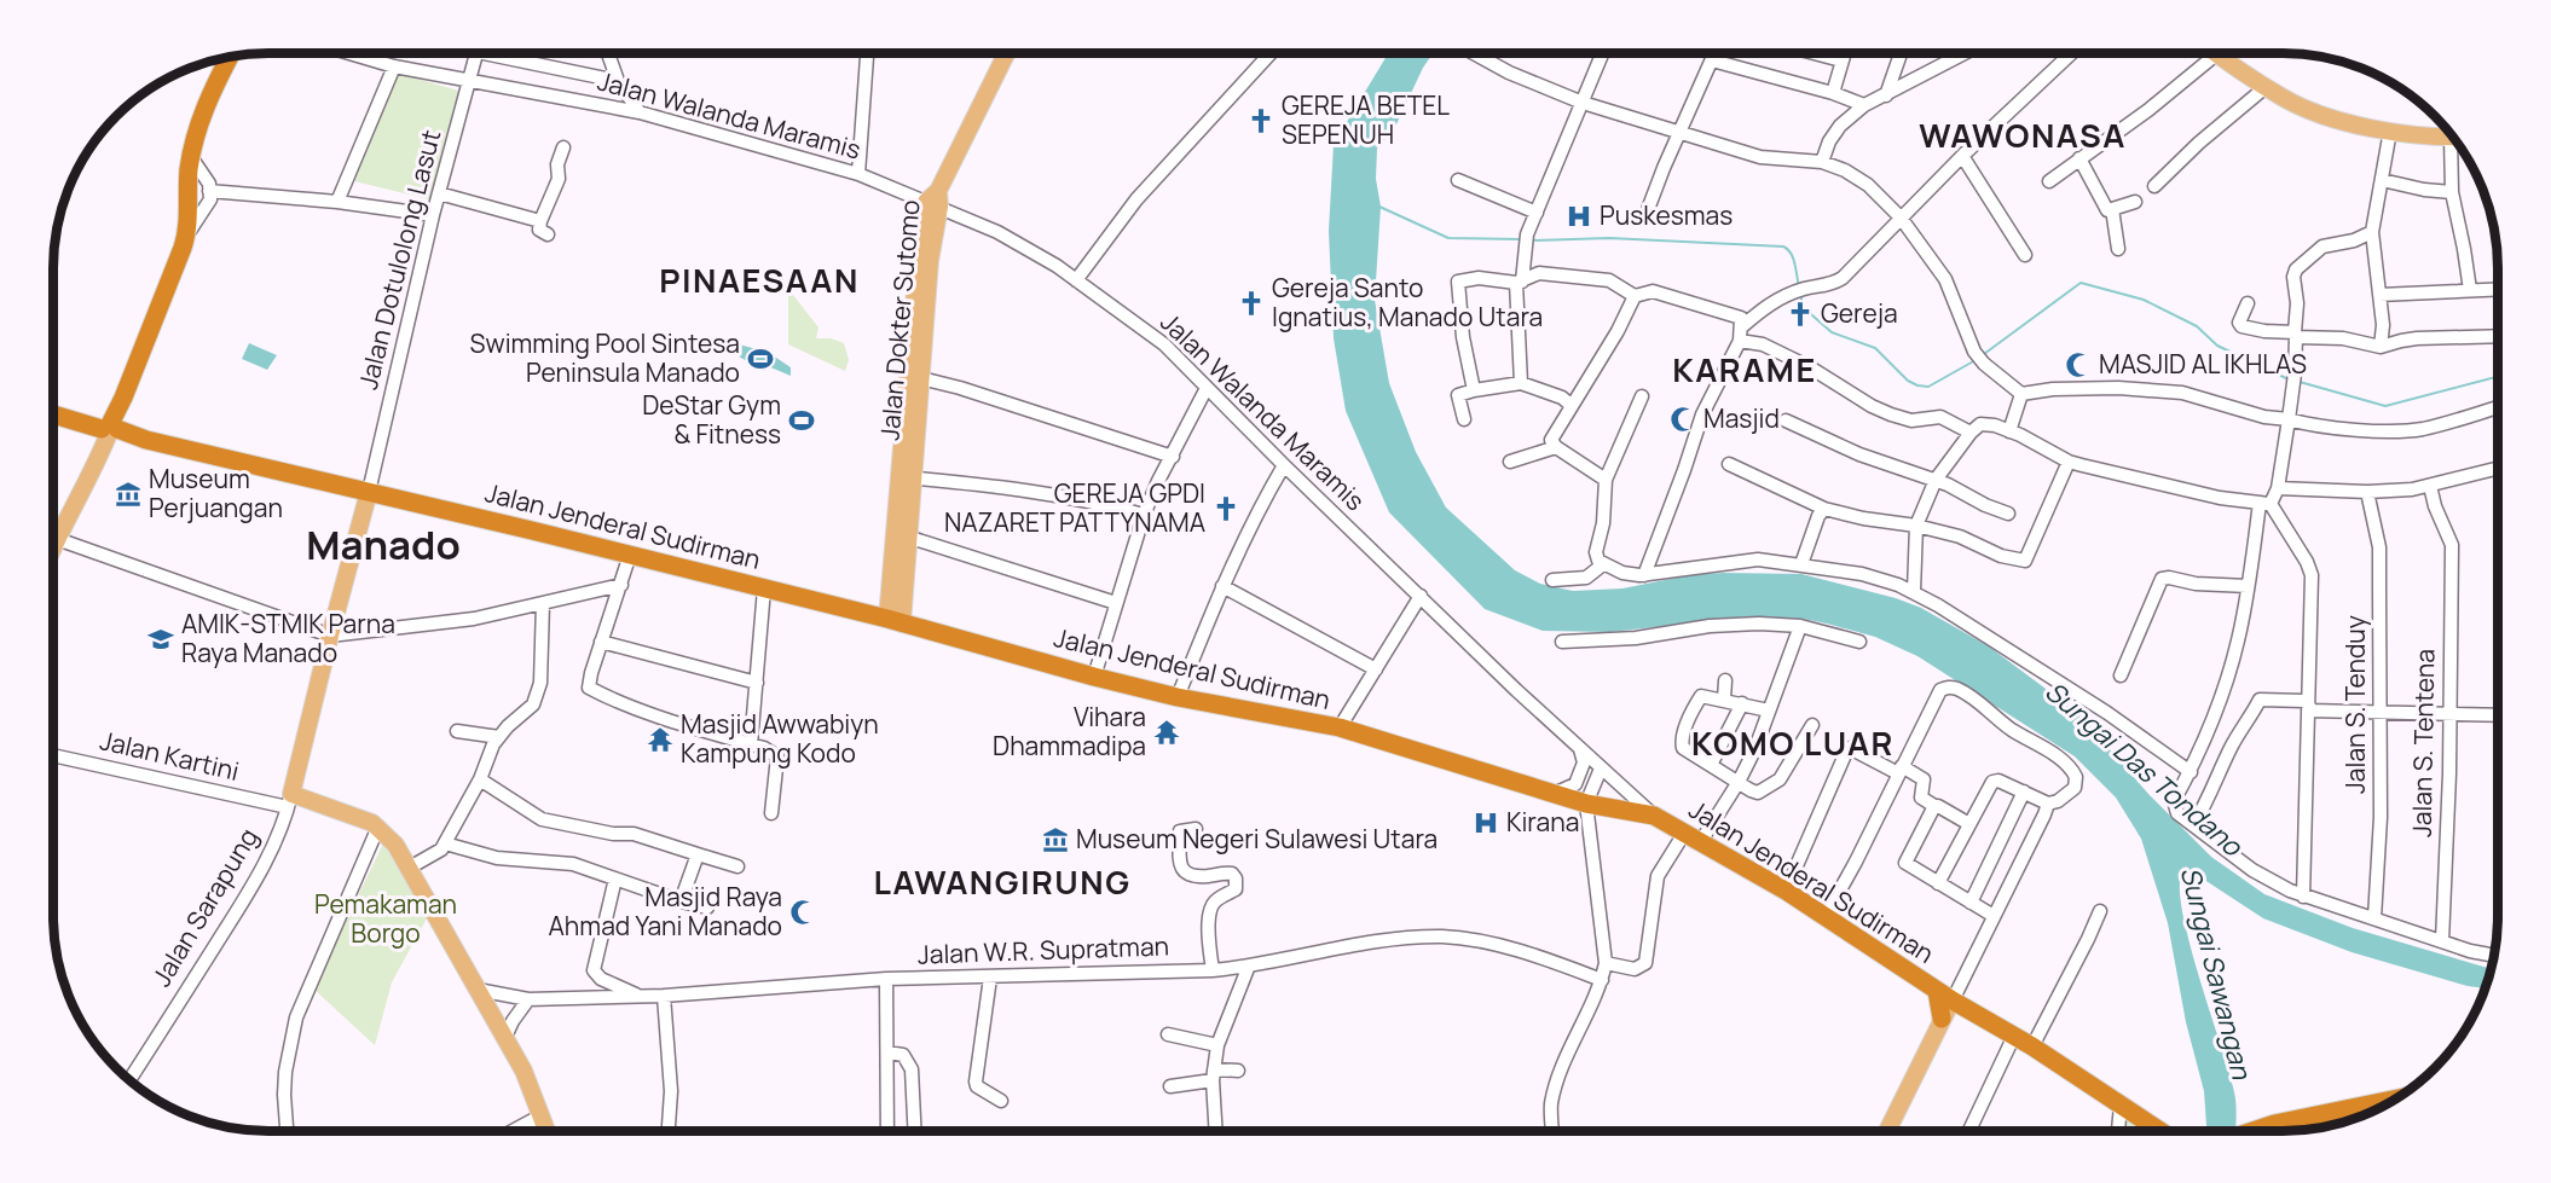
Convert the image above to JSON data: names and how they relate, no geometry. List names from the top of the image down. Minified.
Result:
{"streets":{"highway":["Jalan Jenderal Sudirman"],"main road":["Jalan Dokter Sutomo","Jalan Sarapung"],"street":["Jalan Walanda Maramis","Jalan Dotulolong Lasut","Jalan S. Tenduy","Jalan S. Tentena","Jalan Kartini","Jalan W.R. Supratman"]},"crossings":[["Jalan Walanda Maramis","Jalan Dotulolong Lasut"],["Jalan Walanda Maramis","Jalan Dokter Sutomo"],["Jalan Walanda Maramis","Jalan Jenderal Sudirman"],["Jalan Dotulolong Lasut","Jalan Jenderal Sudirman"],["Jalan Dotulolong Lasut","Jalan Sarapung"],["Jalan Dokter Sutomo","Jalan Jenderal Sudirman"],["Jalan Jenderal Sudirman","Jalan Sarapung"],["Jalan Kartini","Jalan Sarapung"]],"districts":["WAWONASA","PINAESAAN","KARAME","Manado","KOMO LUAR","LAWANGIRUNG"],"water":["Sungai Das Tondano","Sungai Sawangan"],"parks":["Pemakaman Borgo"],"places":{"church":["GEREJA BETEL SEPENUH","Gereja Santo Ignatius, Manado Utara","Gereja","GEREJA GPDI NAZARET PATTYNAMA"],"hospital":["Puskesmas","Kirana"],"sports":["Swimming Pool Sintesa Peninsula Manado","DeStar Gym & Fitness"],"mosque":["MASJID AL IKHLAS","Masjid","Masjid Raya Ahmad Yani Manado"],"museum":["Museum Perjuangan","Museum Negeri Sulawesi Utara"],"school or university":["AMIK-STMIK Parna Raya Manado"],"temple":["Vihara Dhammadipa","Masjid Awwabiyn Kampung Kodo"]}}
